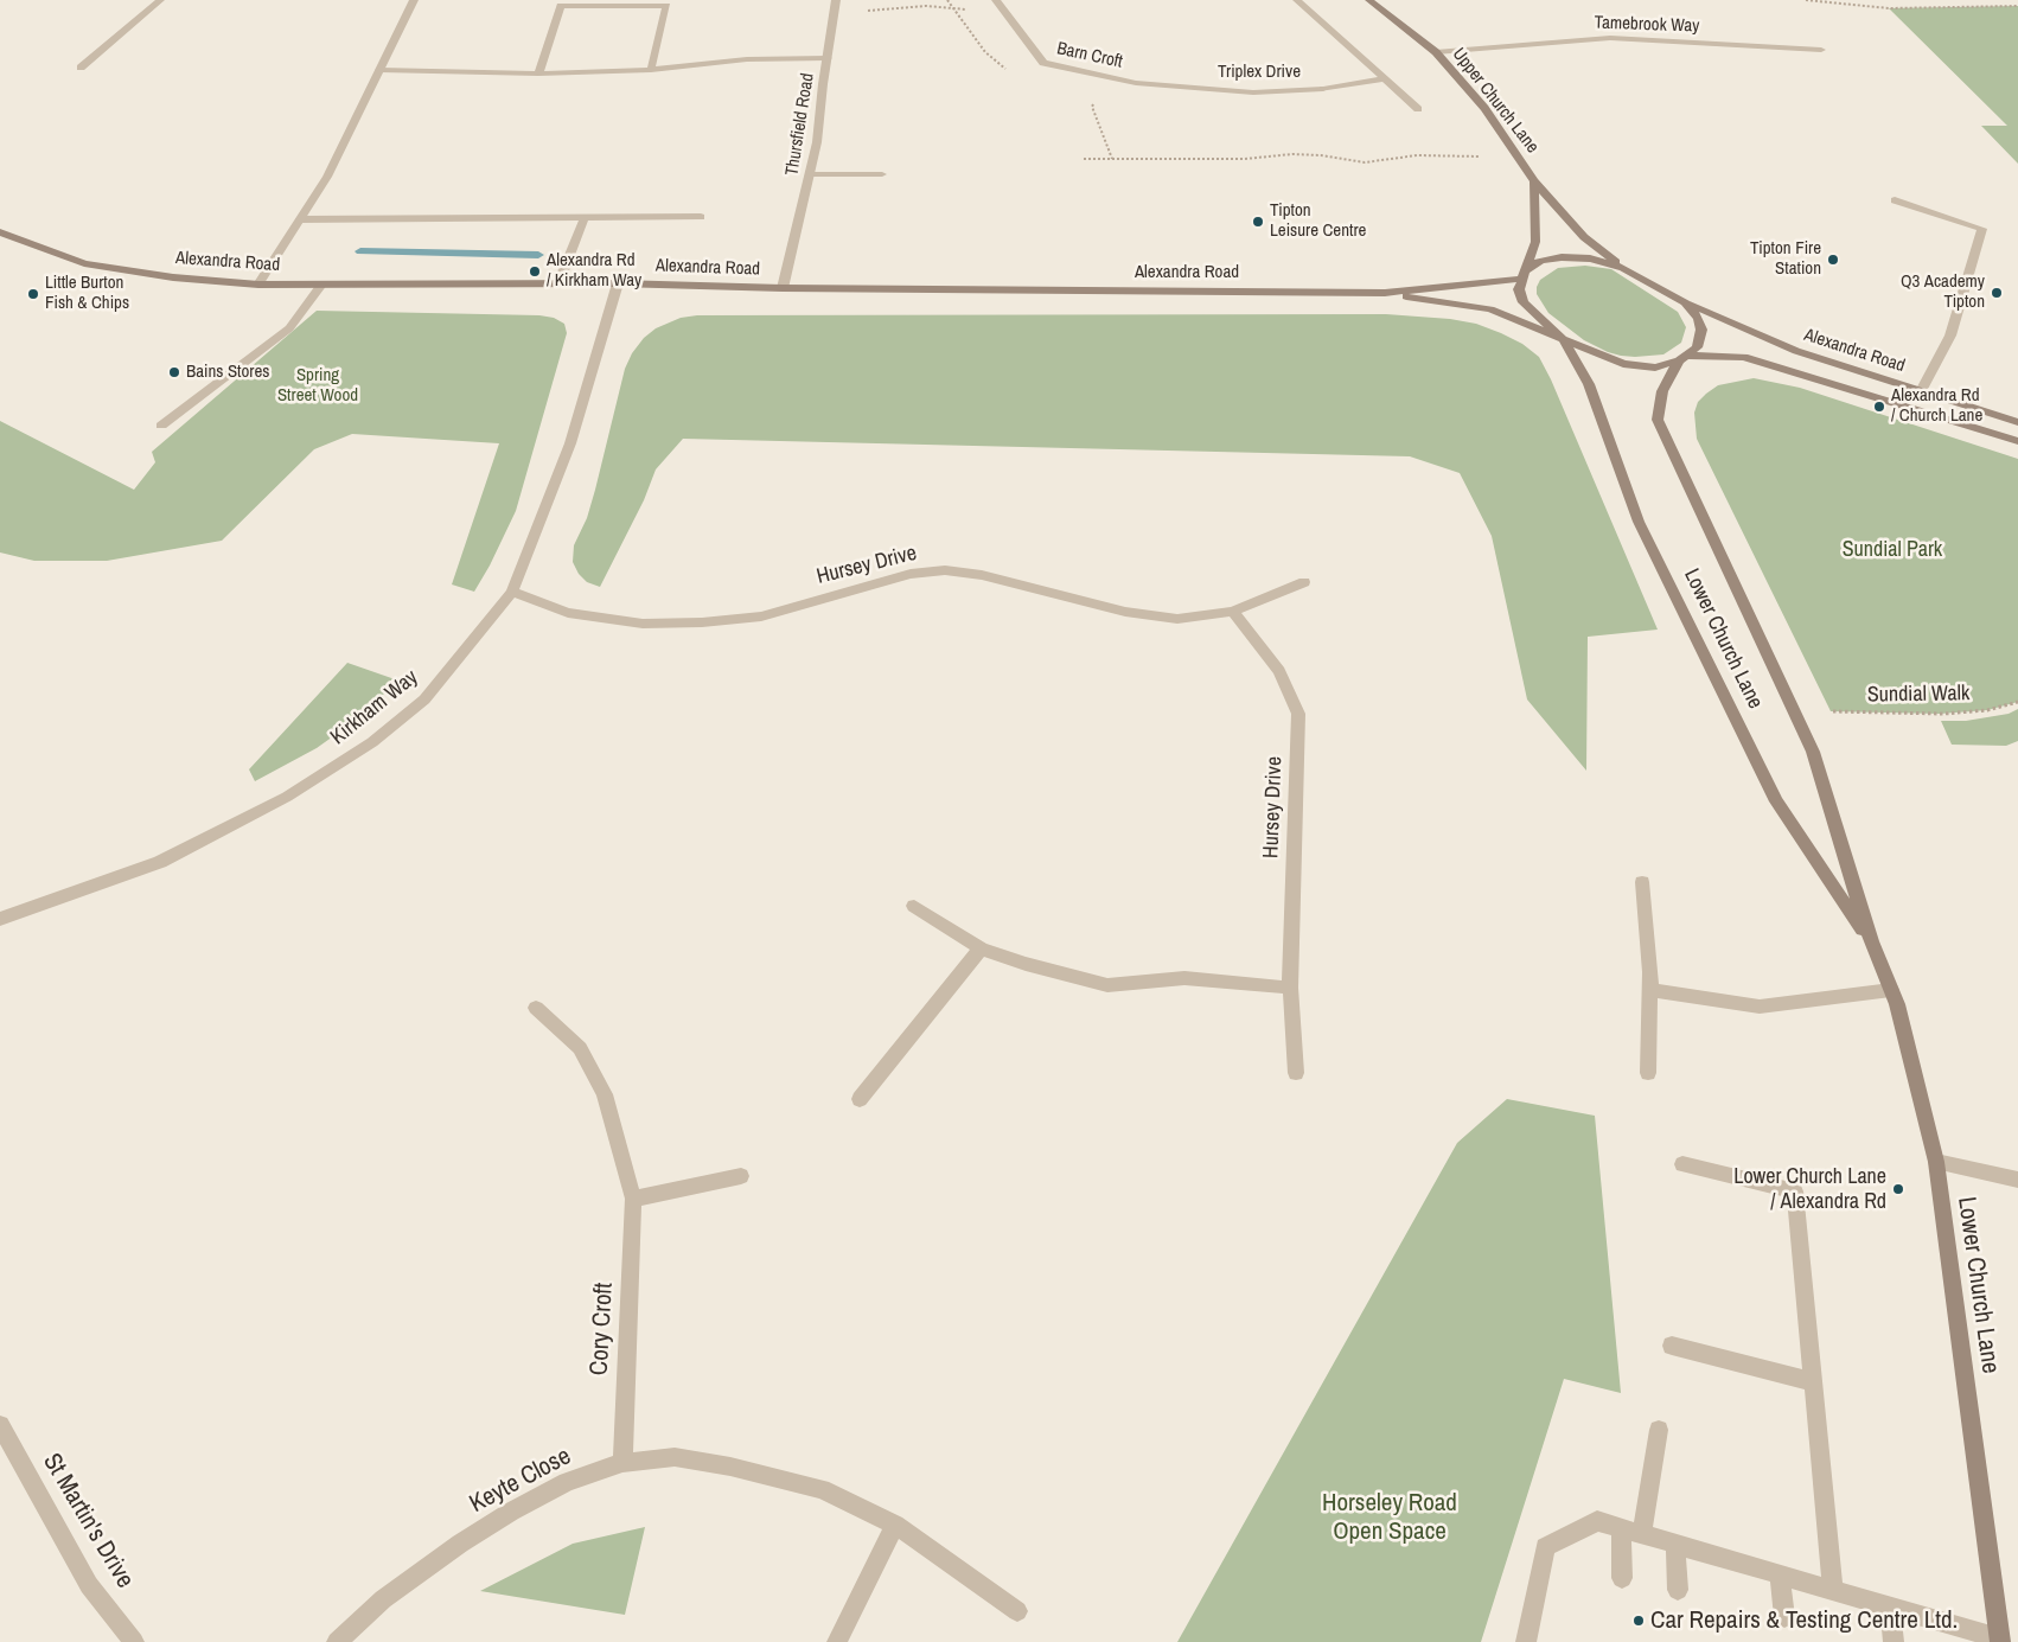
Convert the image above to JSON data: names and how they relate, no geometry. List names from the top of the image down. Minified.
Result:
{"streets":{"main road":["Upper Church Lane","Alexandra Road","Lower Church Lane"],"street":["Tamebrook Way","Barn Croft","Triplex Drive","Thursfield Road","Hursey Drive","Kirkham Way","Cory Croft","Keyte Close","St Martin's Drive"],"path":["Sundial Walk"]},"crossings":[["Tamebrook Way","Upper Church Lane"],["Barn Croft","Triplex Drive"],["Upper Church Lane","Alexandra Road"],["Thursfield Road","Alexandra Road"],["Alexandra Road","Lower Church Lane"],["Alexandra Road","Kirkham Way"],["Hursey Drive","Kirkham Way"],["Cory Croft","Keyte Close"]],"parks":["Spring Street Wood","Sundial Park","Horseley Road Open Space"],"places":["Tipton Leisure Centre","Tipton Fire Station","Alexandra Rd / Kirkham Way","Q3 Academy Tipton","Little Burton Fish & Chips","Bains Stores","Alexandra Rd / Church Lane","Lower Church Lane / Alexandra Rd","Car Repairs & Testing Centre Ltd."]}
